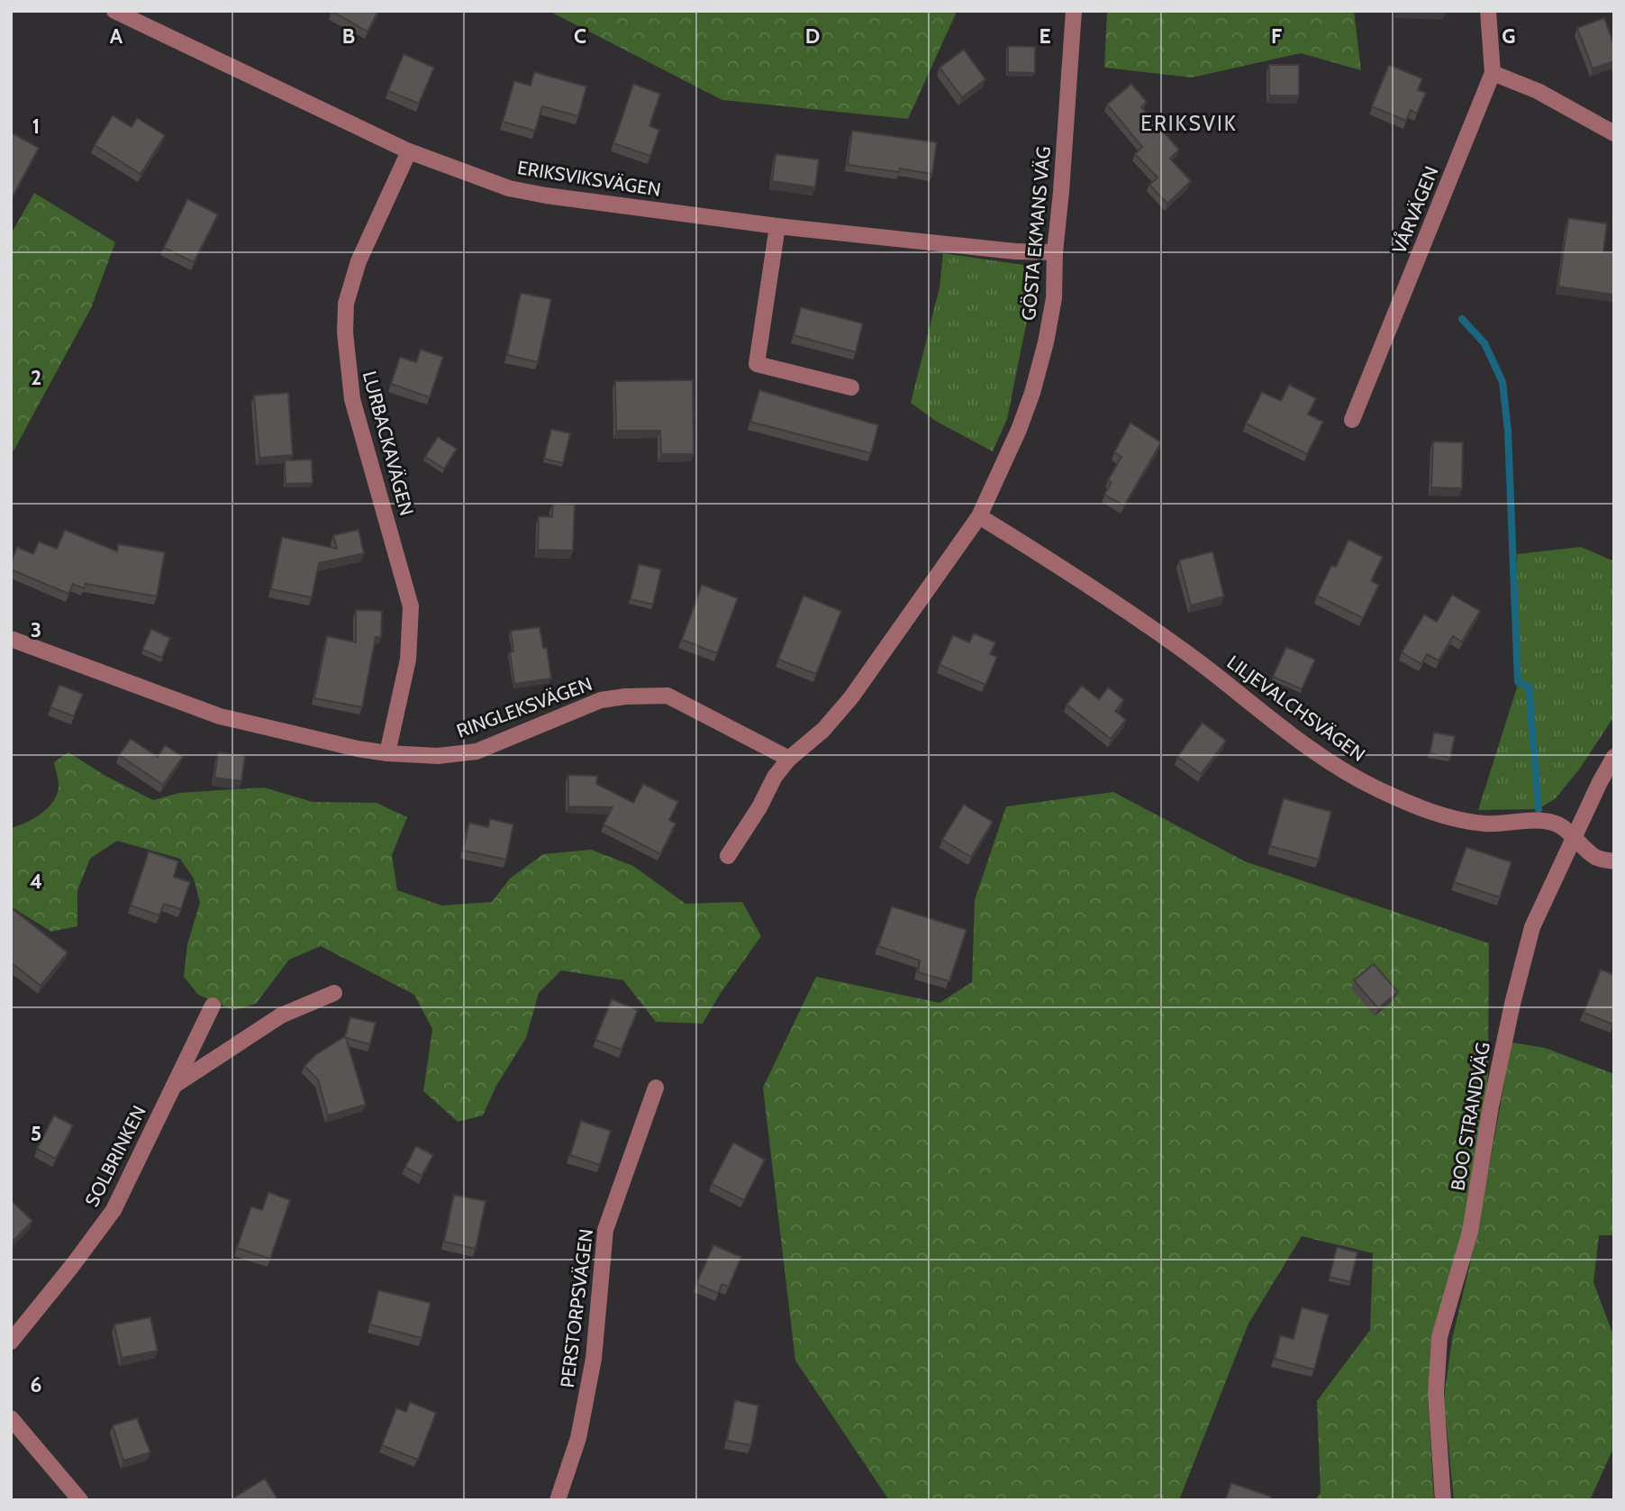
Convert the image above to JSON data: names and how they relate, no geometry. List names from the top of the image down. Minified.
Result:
{"streets":{"street":["ERIKSVIKSVÄGEN","VÅRVÄGEN","GÖSTA EKMANS VÄG","LURBACKAVÄGEN","RINGLEKSVÄGEN","LILJEVALCHSVÄGEN","BOO STRANDVÄG","SOLBRINKEN","PERSTORPSVÄGEN"]},"crossings":[["ERIKSVIKSVÄGEN","GÖSTA EKMANS VÄG"],["ERIKSVIKSVÄGEN","LURBACKAVÄGEN"],["GÖSTA EKMANS VÄG","RINGLEKSVÄGEN"],["GÖSTA EKMANS VÄG","LILJEVALCHSVÄGEN"],["LURBACKAVÄGEN","RINGLEKSVÄGEN"],["LILJEVALCHSVÄGEN","BOO STRANDVÄG"]],"districts":["ERIKSVIK"],"grid":{"columns":["A","B","C","D","E","F","G"],"rows":["1","2","3","4","5","6"]}}
